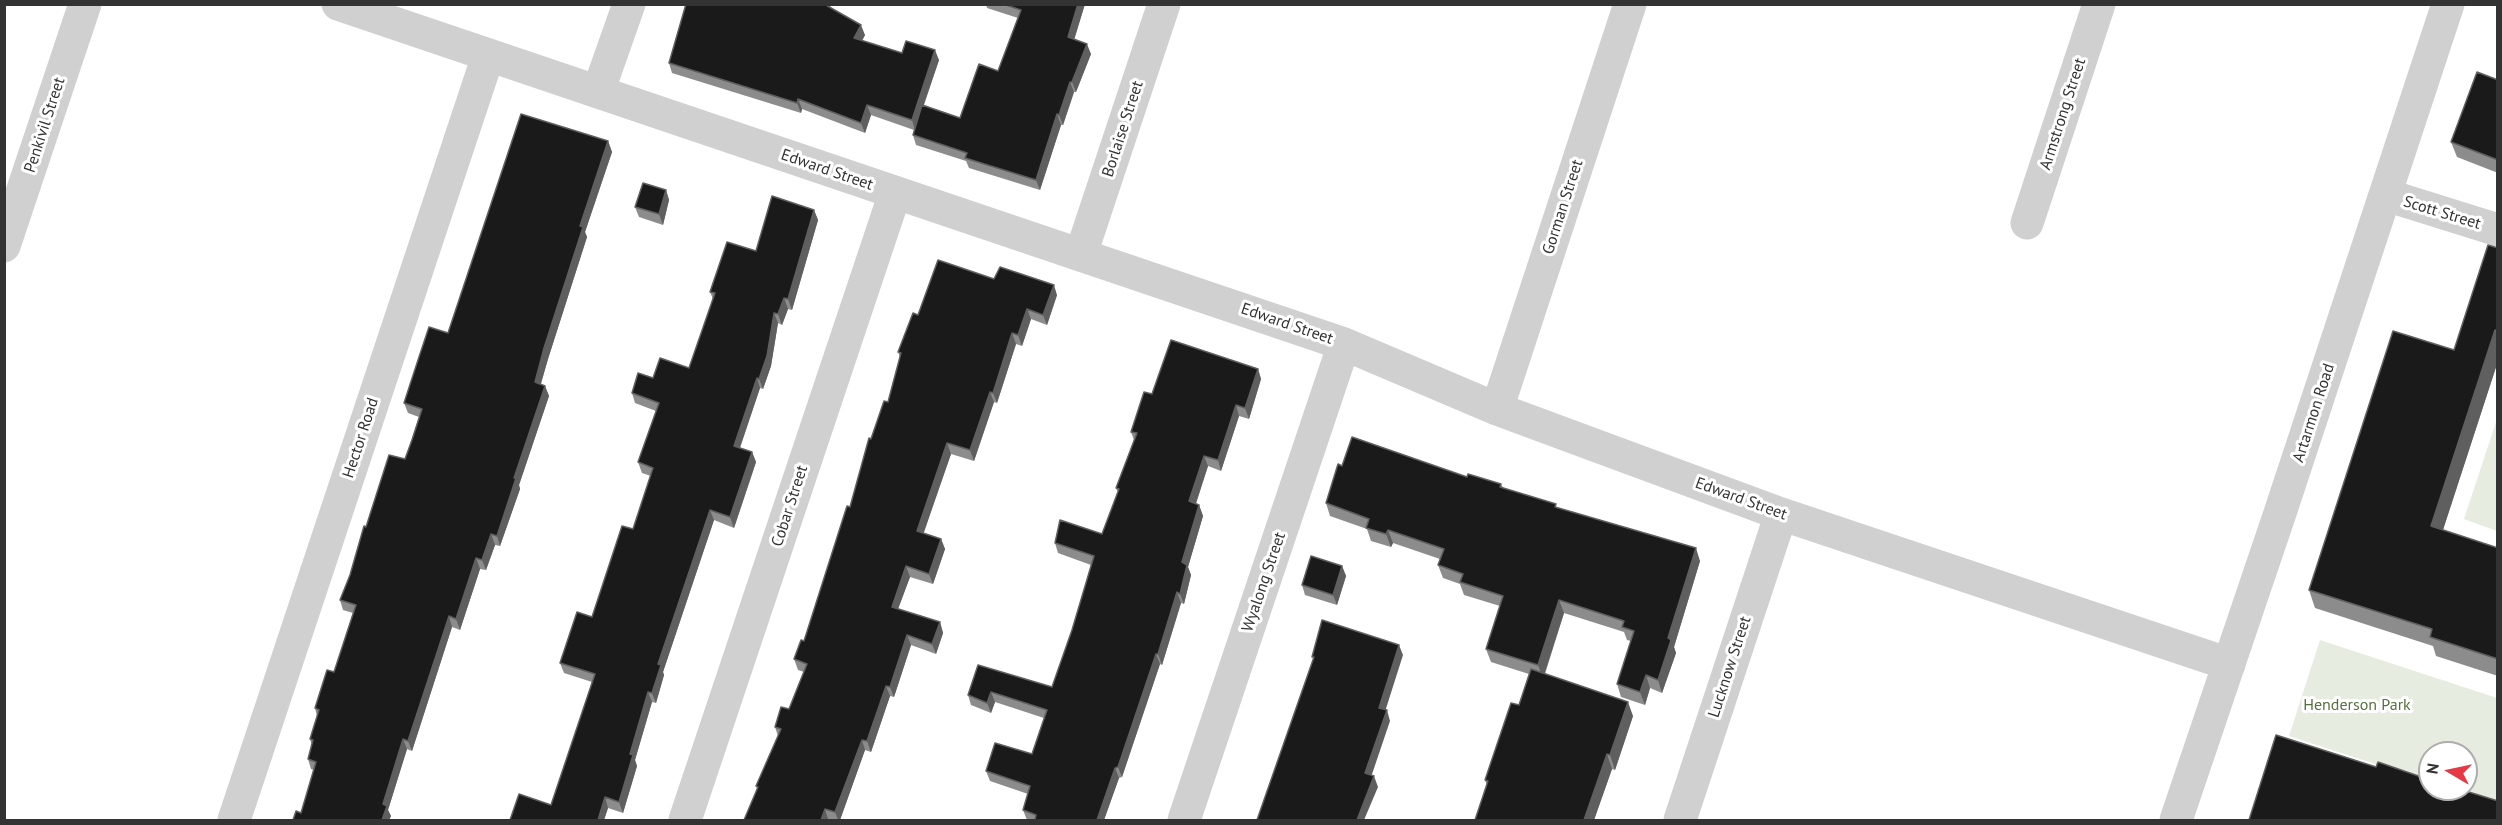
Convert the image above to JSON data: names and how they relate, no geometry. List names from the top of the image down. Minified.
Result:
{"streets":{"street":["Armstrong Street","Penkivil Street","Borlaise Street","Edward Street","Gorman Street","Scott Street","Artarmon Road","Hector Road","Cobar Street","Wyalong Street","Lucknow Street"]},"crossings":[["Borlaise Street","Edward Street"],["Edward Street","Gorman Street"],["Edward Street","Artarmon Road"],["Edward Street","Hector Road"],["Edward Street","Cobar Street"],["Edward Street","Wyalong Street"],["Edward Street","Lucknow Street"],["Scott Street","Artarmon Road"]],"parks":["Henderson Park"],"north":"left"}
